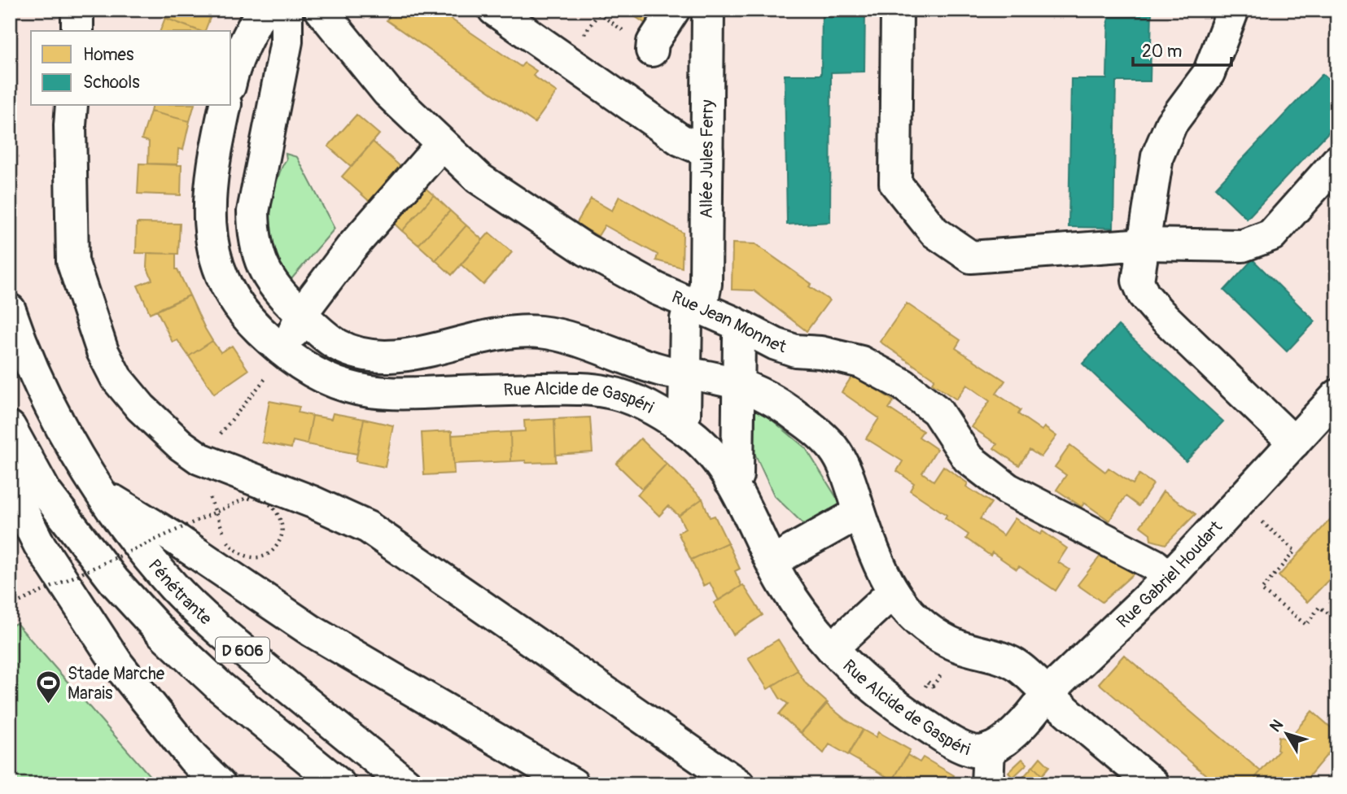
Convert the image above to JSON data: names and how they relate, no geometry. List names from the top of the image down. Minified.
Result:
{"streets":{"street":["Allée Jules Ferry","Rue Jean Monnet","Rue Alcide de Gaspéri","Rue Gabriel Houdart","Pénétrante","D 606"]},"crossings":[["Allée Jules Ferry","Rue Jean Monnet"],["Rue Jean Monnet","Rue Gabriel Houdart"],["Rue Alcide de Gaspéri","Rue Gabriel Houdart"],["Pénétrante","D 606"]],"places":{"sports":["Stade Marche Marais"]},"legend":["Homes","Schools"],"scale_bar":"20 m","north":"top left"}
